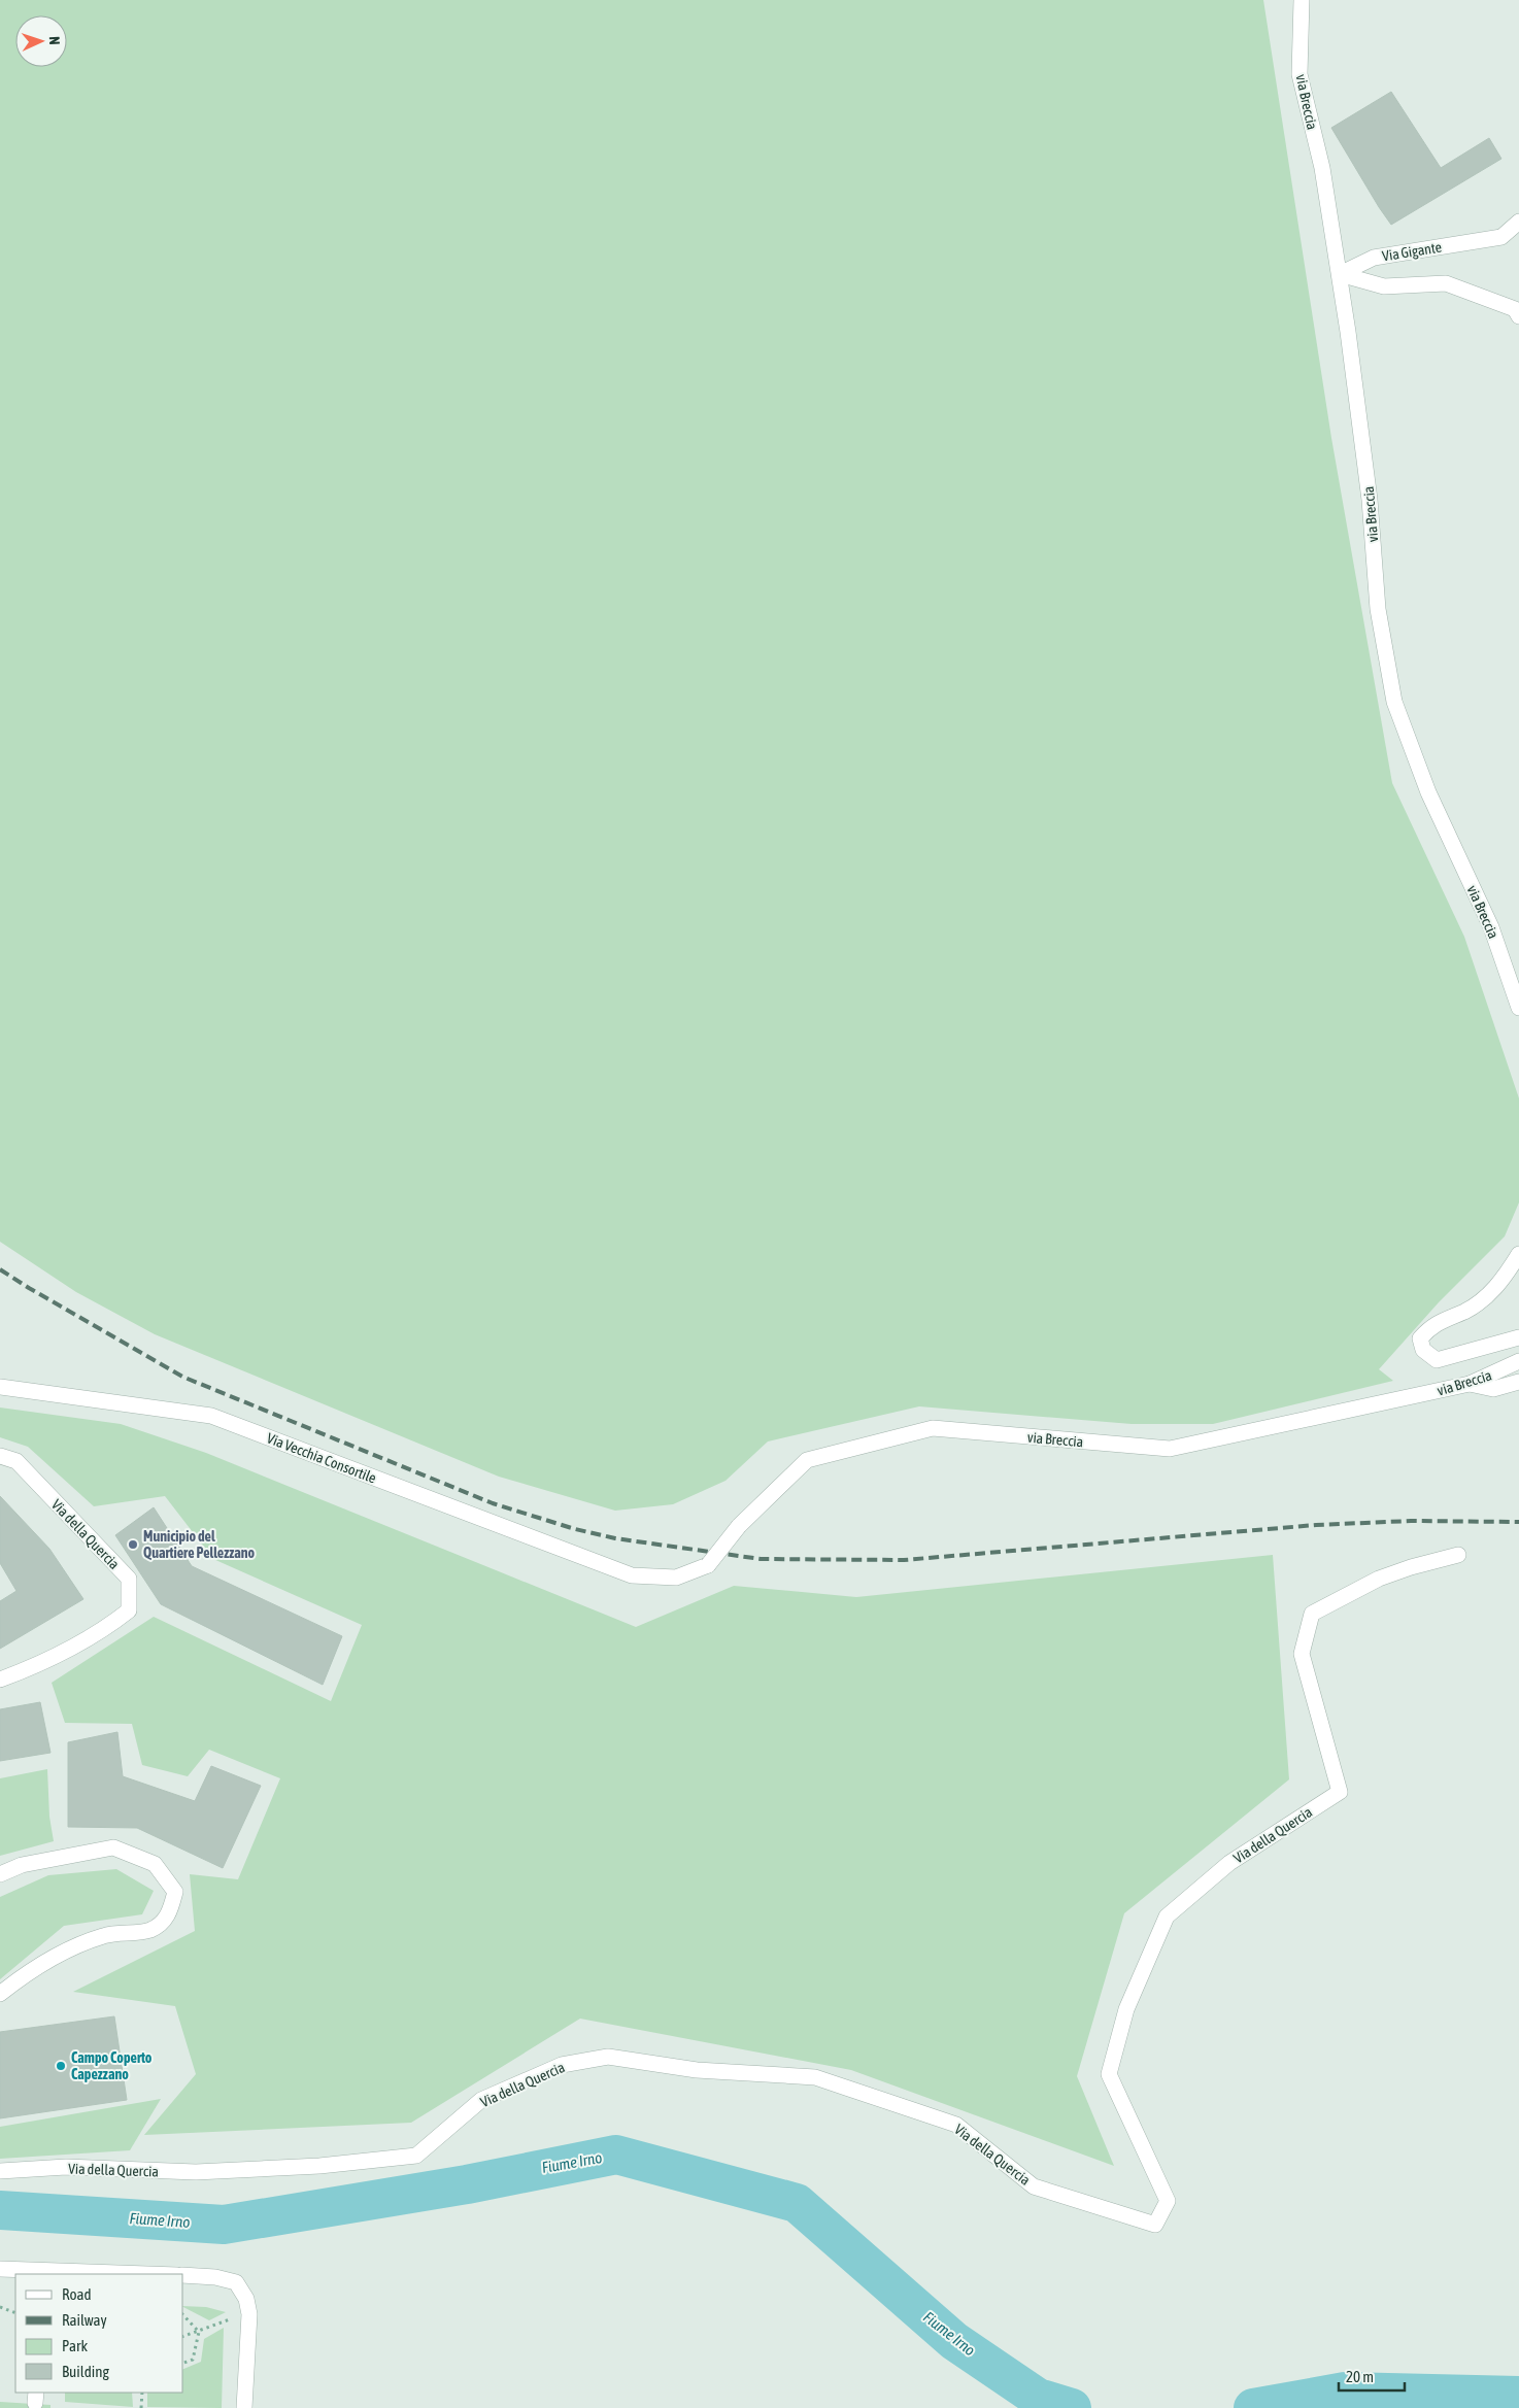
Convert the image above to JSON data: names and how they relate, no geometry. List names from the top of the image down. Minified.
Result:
{"streets":{"street":["via Breccia","Via Gigante","Via Vecchia Consortile","Via della Quercia"]},"crossings":[["via Breccia","Via Gigante"],["via Breccia","Via Vecchia Consortile"]],"water":["Fiume Irno"],"places":["Municipio del Quartiere Pellezzano","Campo Coperto Capezzano"],"legend":["Road","Railway","Park","Building"],"scale_bar":"20 m","north":"right"}
